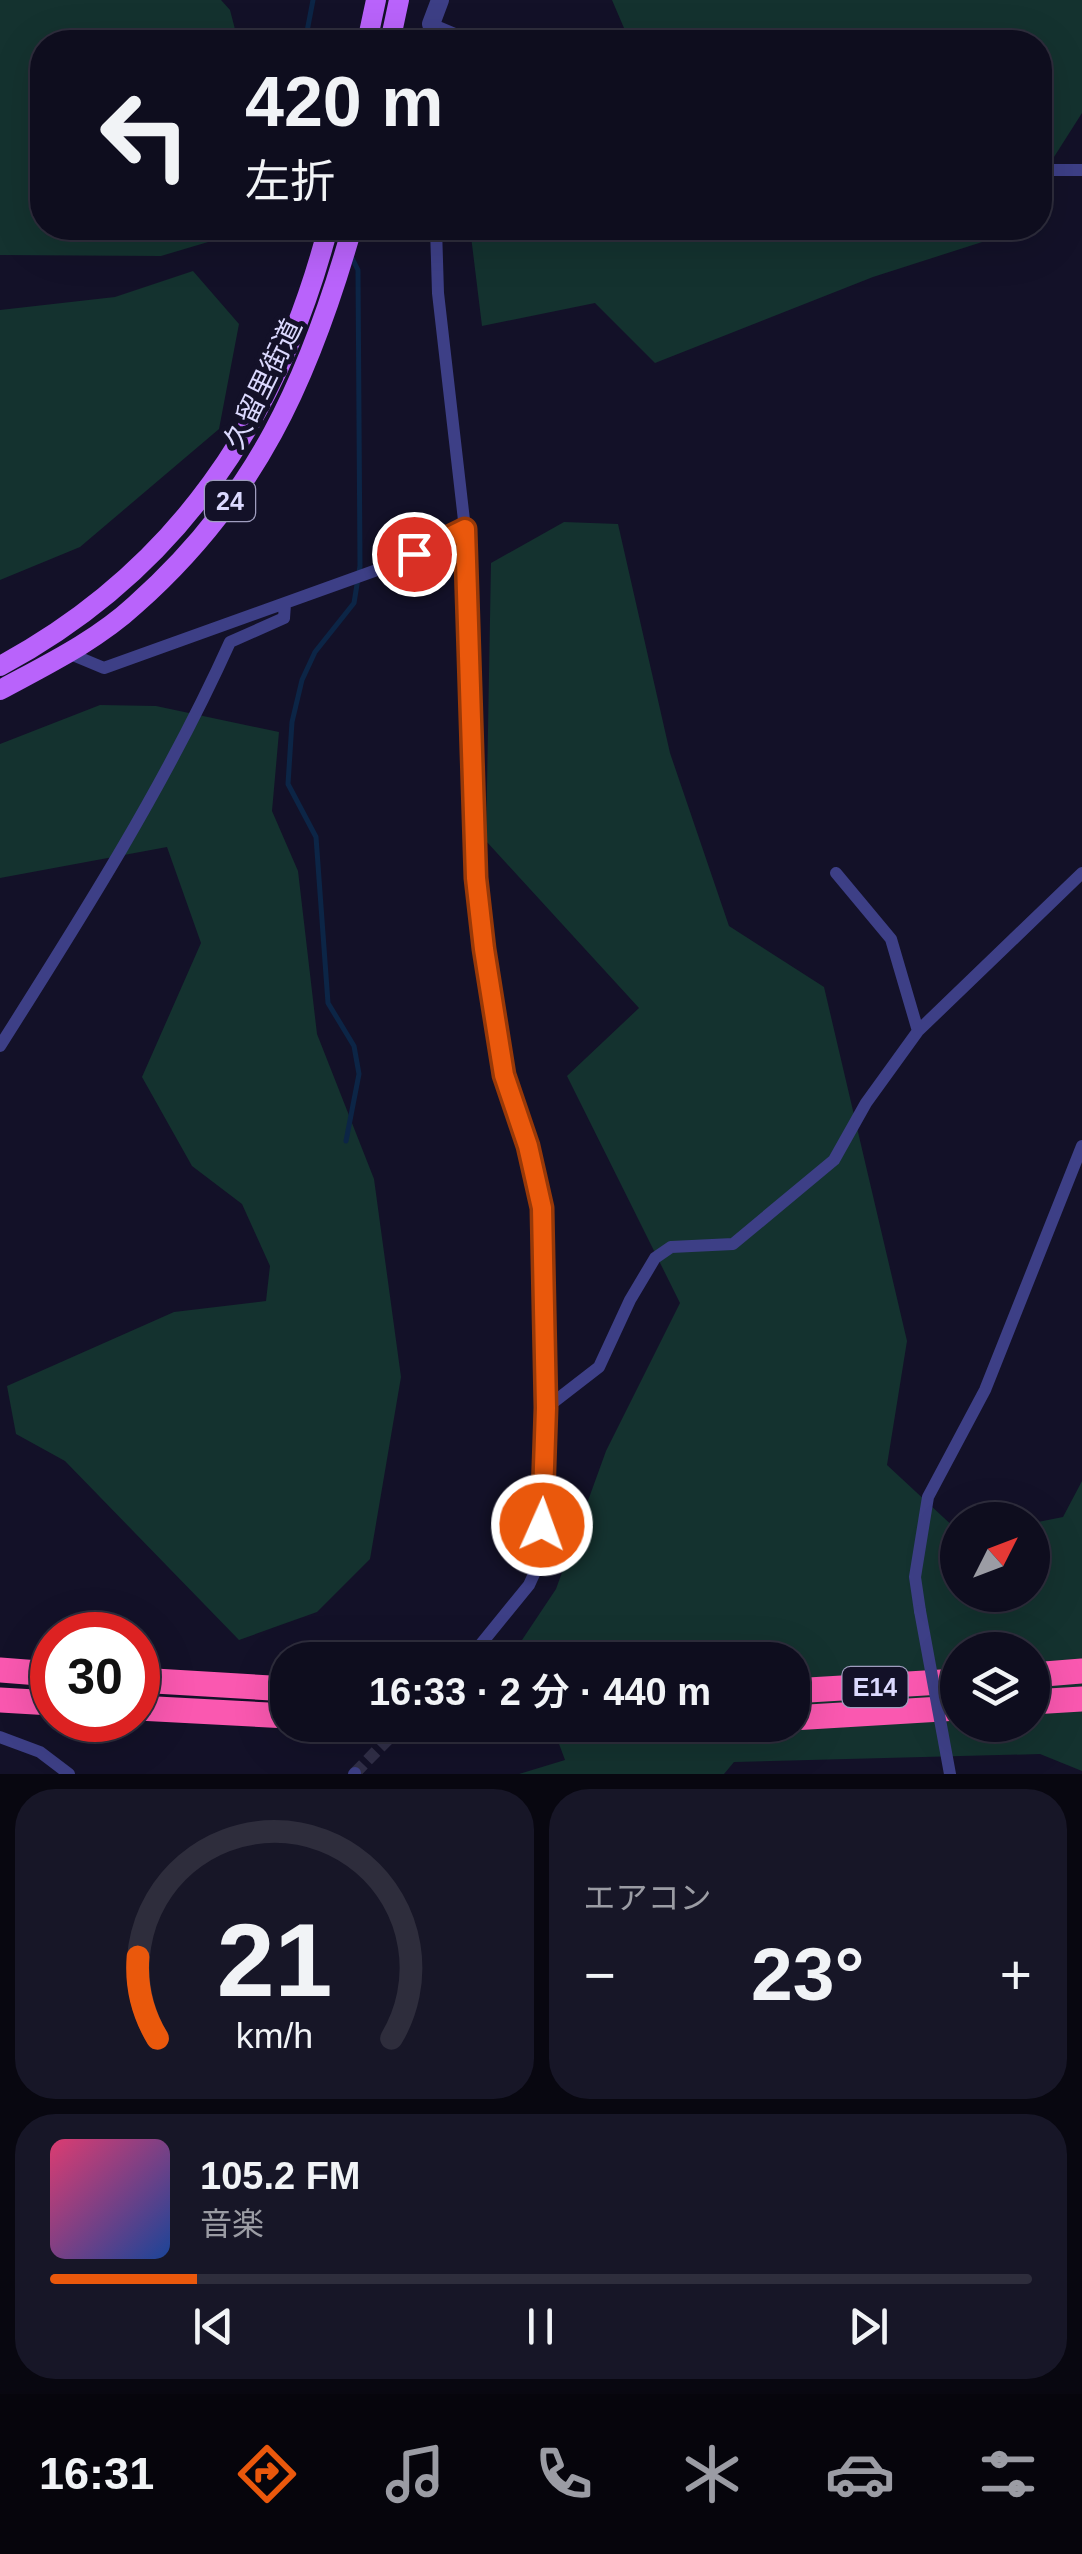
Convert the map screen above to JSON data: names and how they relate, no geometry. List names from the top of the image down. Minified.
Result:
{"streets":{"highway":["E14"],"main road":["久留里街道","24"]},"north":"top right","page":{"turn":["420 m","左折"],"limit":"30","trip":"16:33 · 2 分 · 440 m","tile":"エアコン","heat":["−","23°","+"],"song":["105.2 FM","音楽"],"tabs":"16:31","gauge":["21","km/h"]}}
